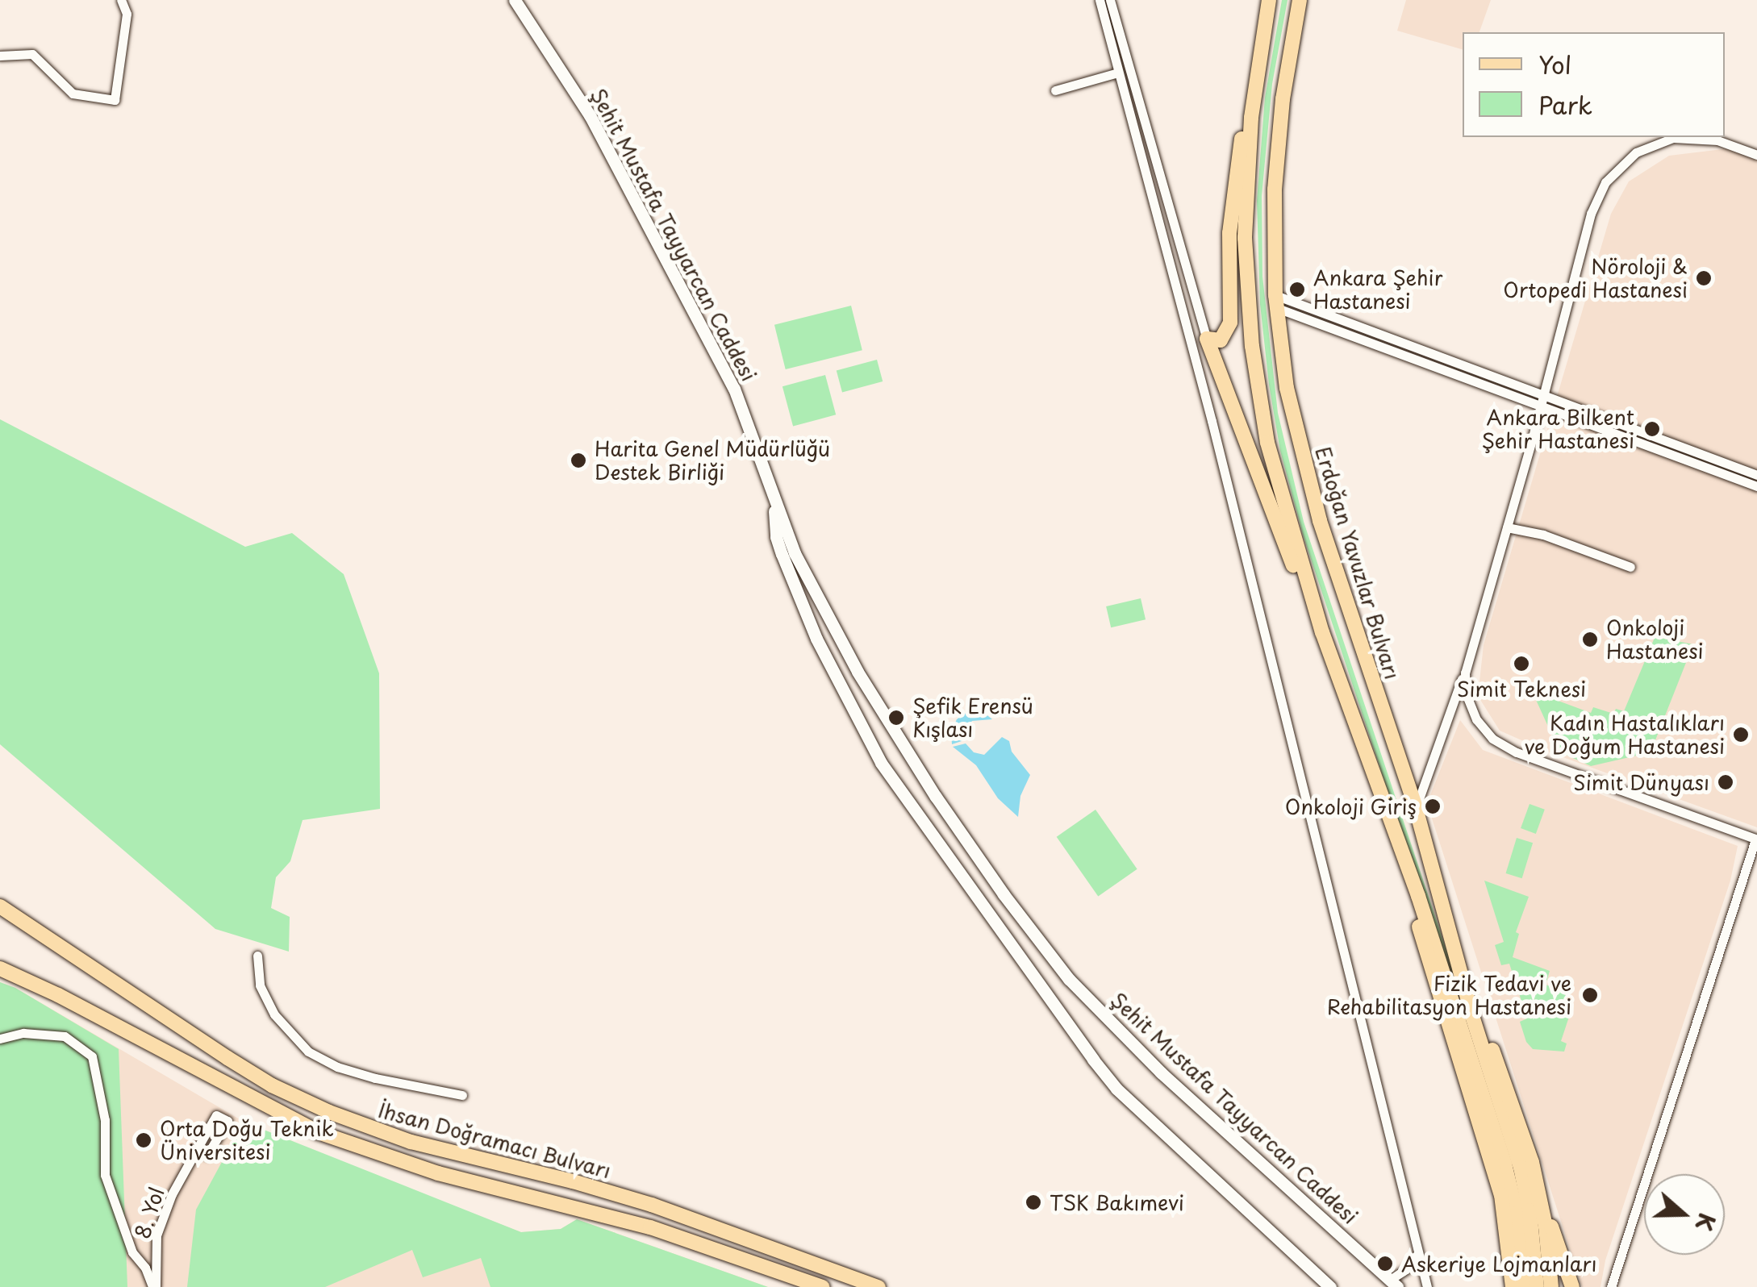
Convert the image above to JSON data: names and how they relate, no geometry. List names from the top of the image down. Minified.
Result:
{"streets":{"main road":["Şehit Mustafa Tayyarcan Caddesi","Erdoğan Yavuzlar Bulvarı","İhsan Doğramacı Bulvarı"],"street":["8. Yol"]},"places":["Nöroloji & Ortopedi Hastanesi","Ankara Şehir Hastanesi","Ankara Bilkent Şehir Hastanesi","Harita Genel Müdürlüğü Destek Birliği","Onkoloji Hastanesi","Simit Teknesi","Şefik Erensü Kışlası","Kadın Hastalıkları ve Doğum Hastanesi","Simit Dünyası","Onkoloji Giriş","Fizik Tedavi ve Rehabilitasyon Hastanesi","Orta Doğu Teknik Üniversitesi","TSK Bakımevi","Askeriye Lojmanları"],"legend":["Yol","Park"],"north":"right"}
